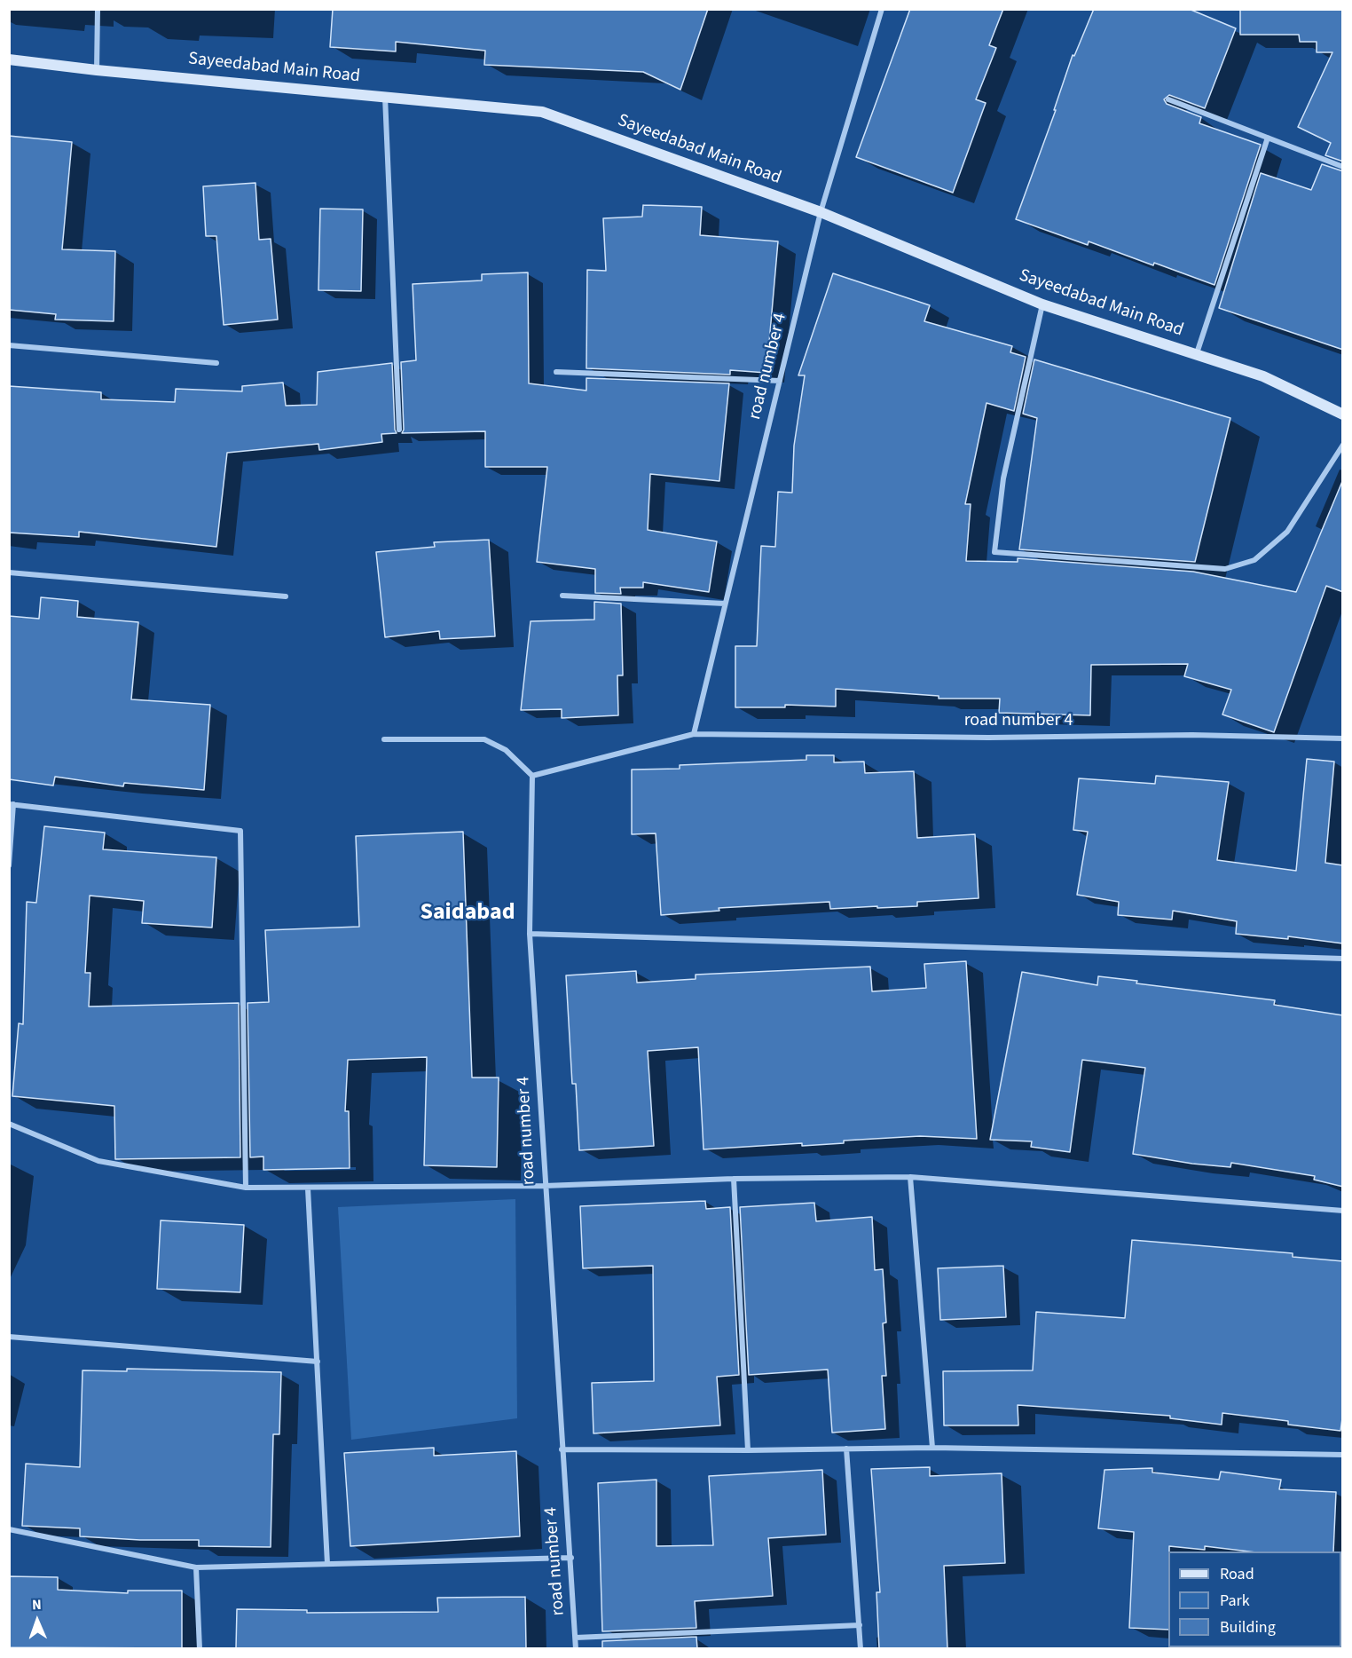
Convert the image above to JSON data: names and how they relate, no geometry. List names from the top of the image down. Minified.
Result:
{"streets":{"main road":["Sayeedabad Main Road"],"street":["road number 4"]},"crossings":[["Sayeedabad Main Road","road number 4"]],"districts":["Saidabad"],"legend":["Road","Park","Building"],"north":"top"}
